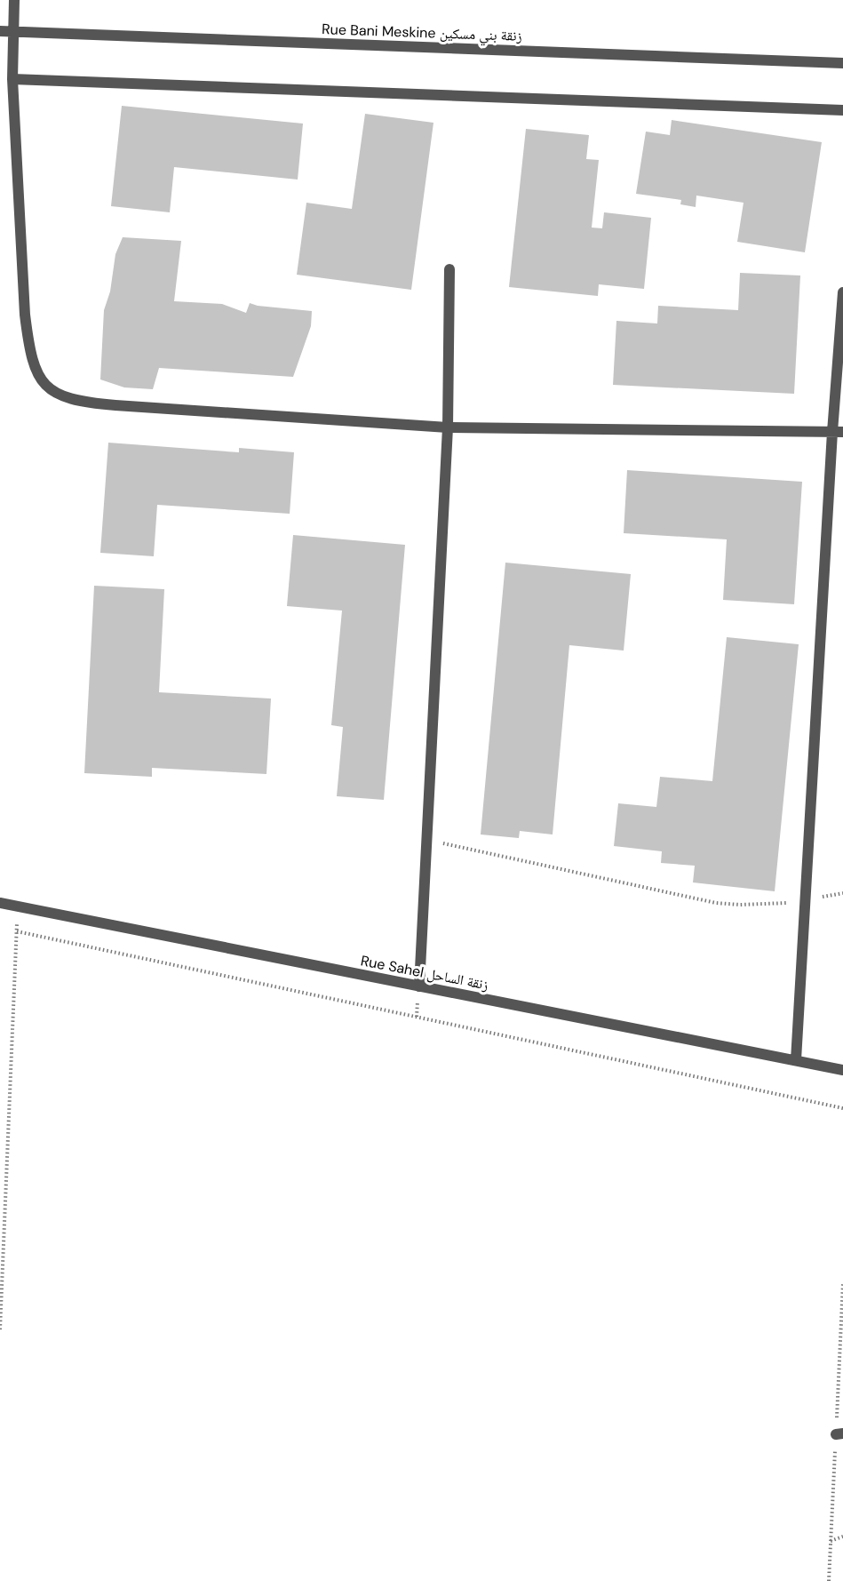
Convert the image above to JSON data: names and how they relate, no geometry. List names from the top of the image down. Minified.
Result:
{"streets":{"street":["Rue Bani Meskine زنقة بني مسكين","Rue Sahel زنقة الساحل"]}}
